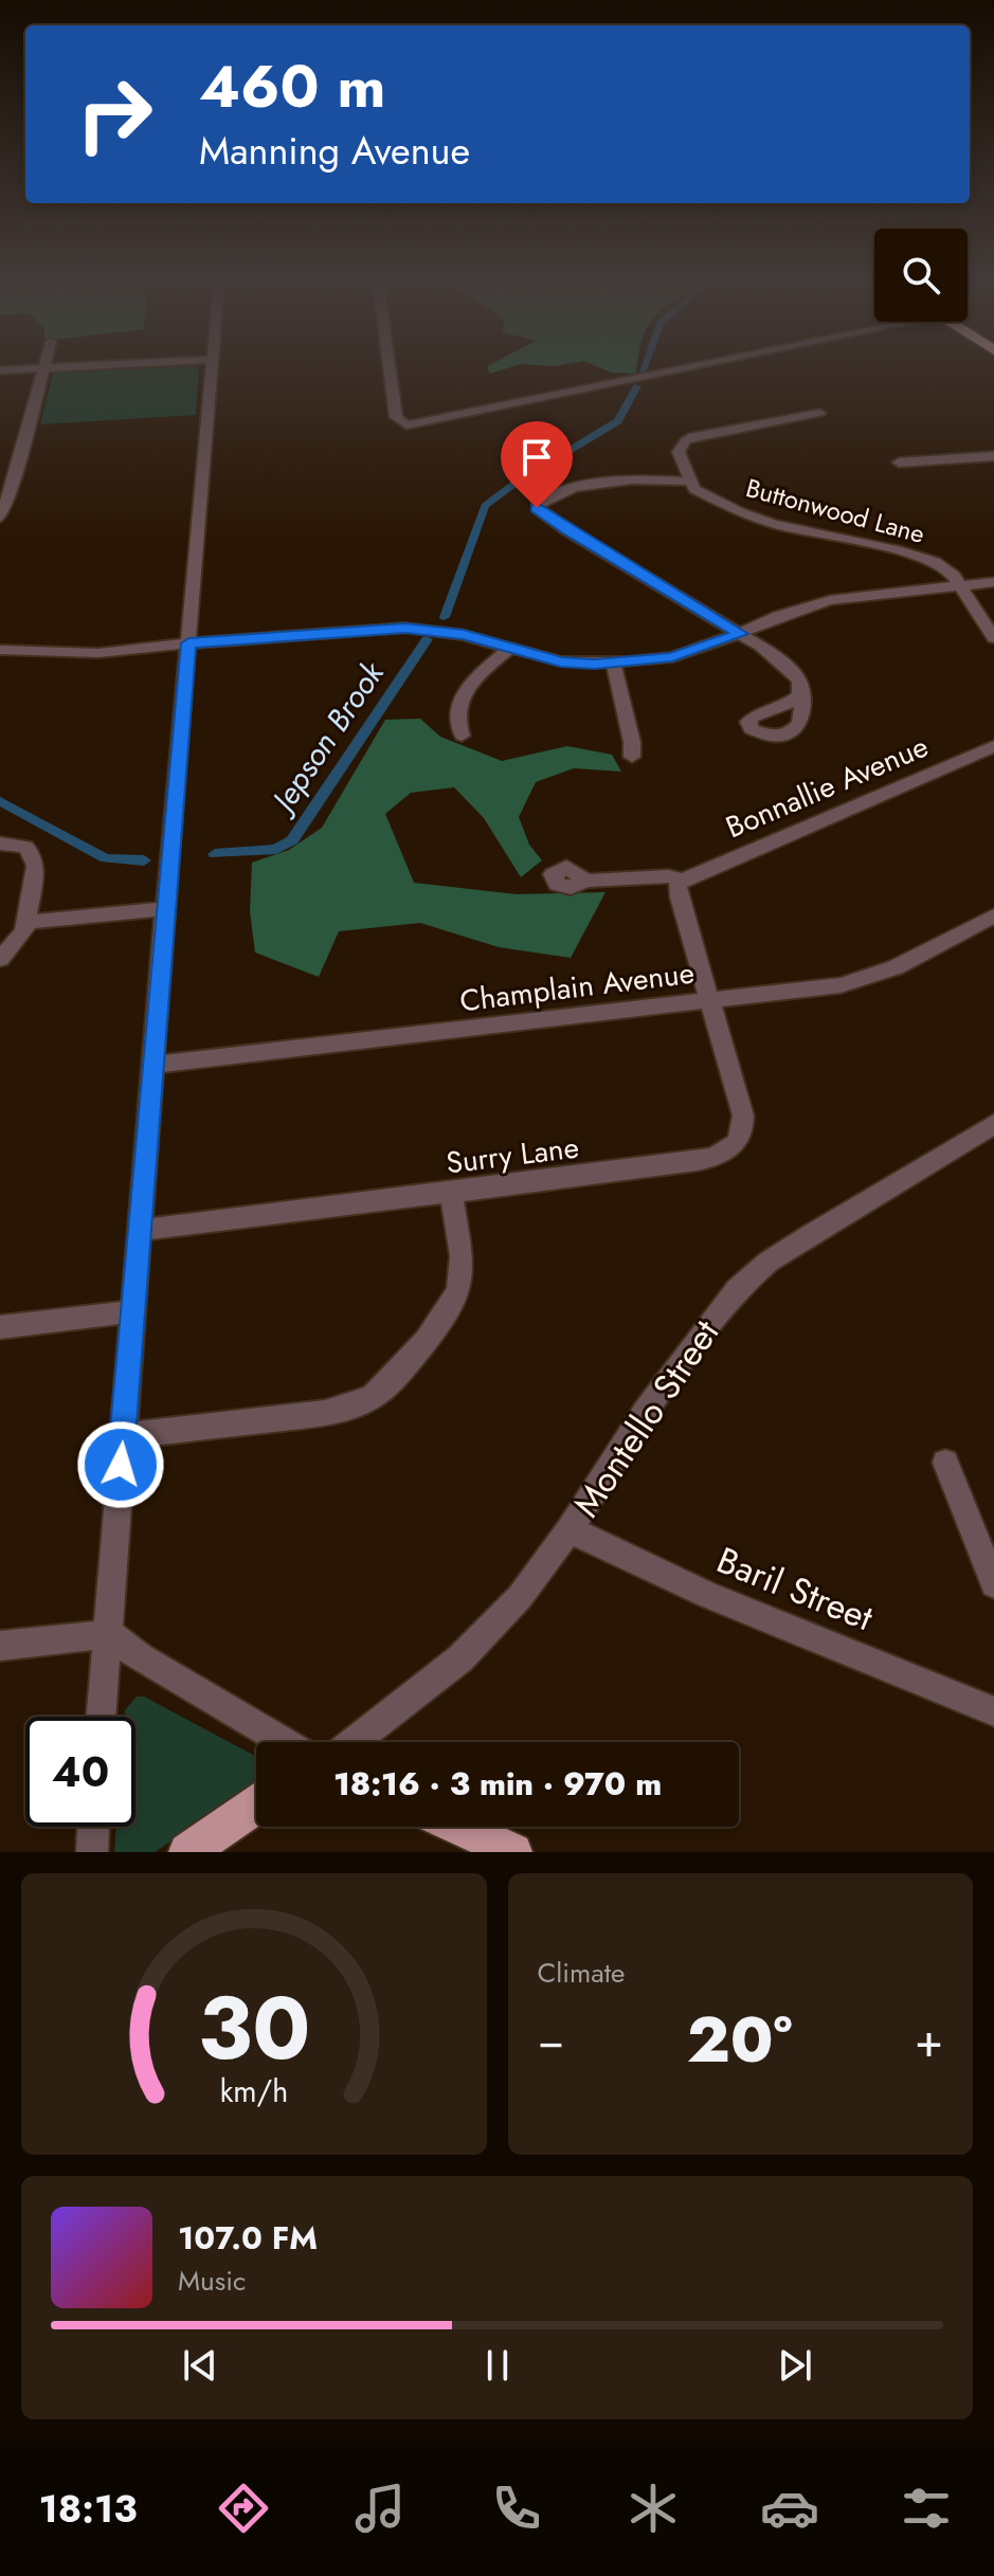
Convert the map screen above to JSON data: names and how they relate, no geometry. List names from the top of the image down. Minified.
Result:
{"streets":{"street":["Buttonwood Lane","Bonnallie Avenue","Champlain Avenue","Surry Lane","Montello Street","Baril Street"]},"crossings":[["Champlain Avenue","Surry Lane"],["Montello Street","Baril Street"]],"water":["Jepson Brook"],"page":{"turn":["460 m","Manning Avenue"],"limit":"40","trip":"18:16 · 3 min · 970 m","tile":"Climate","heat":["−","20°","+"],"song":["107.0 FM","Music"],"tabs":"18:13","gauge":["30","km/h"]}}
